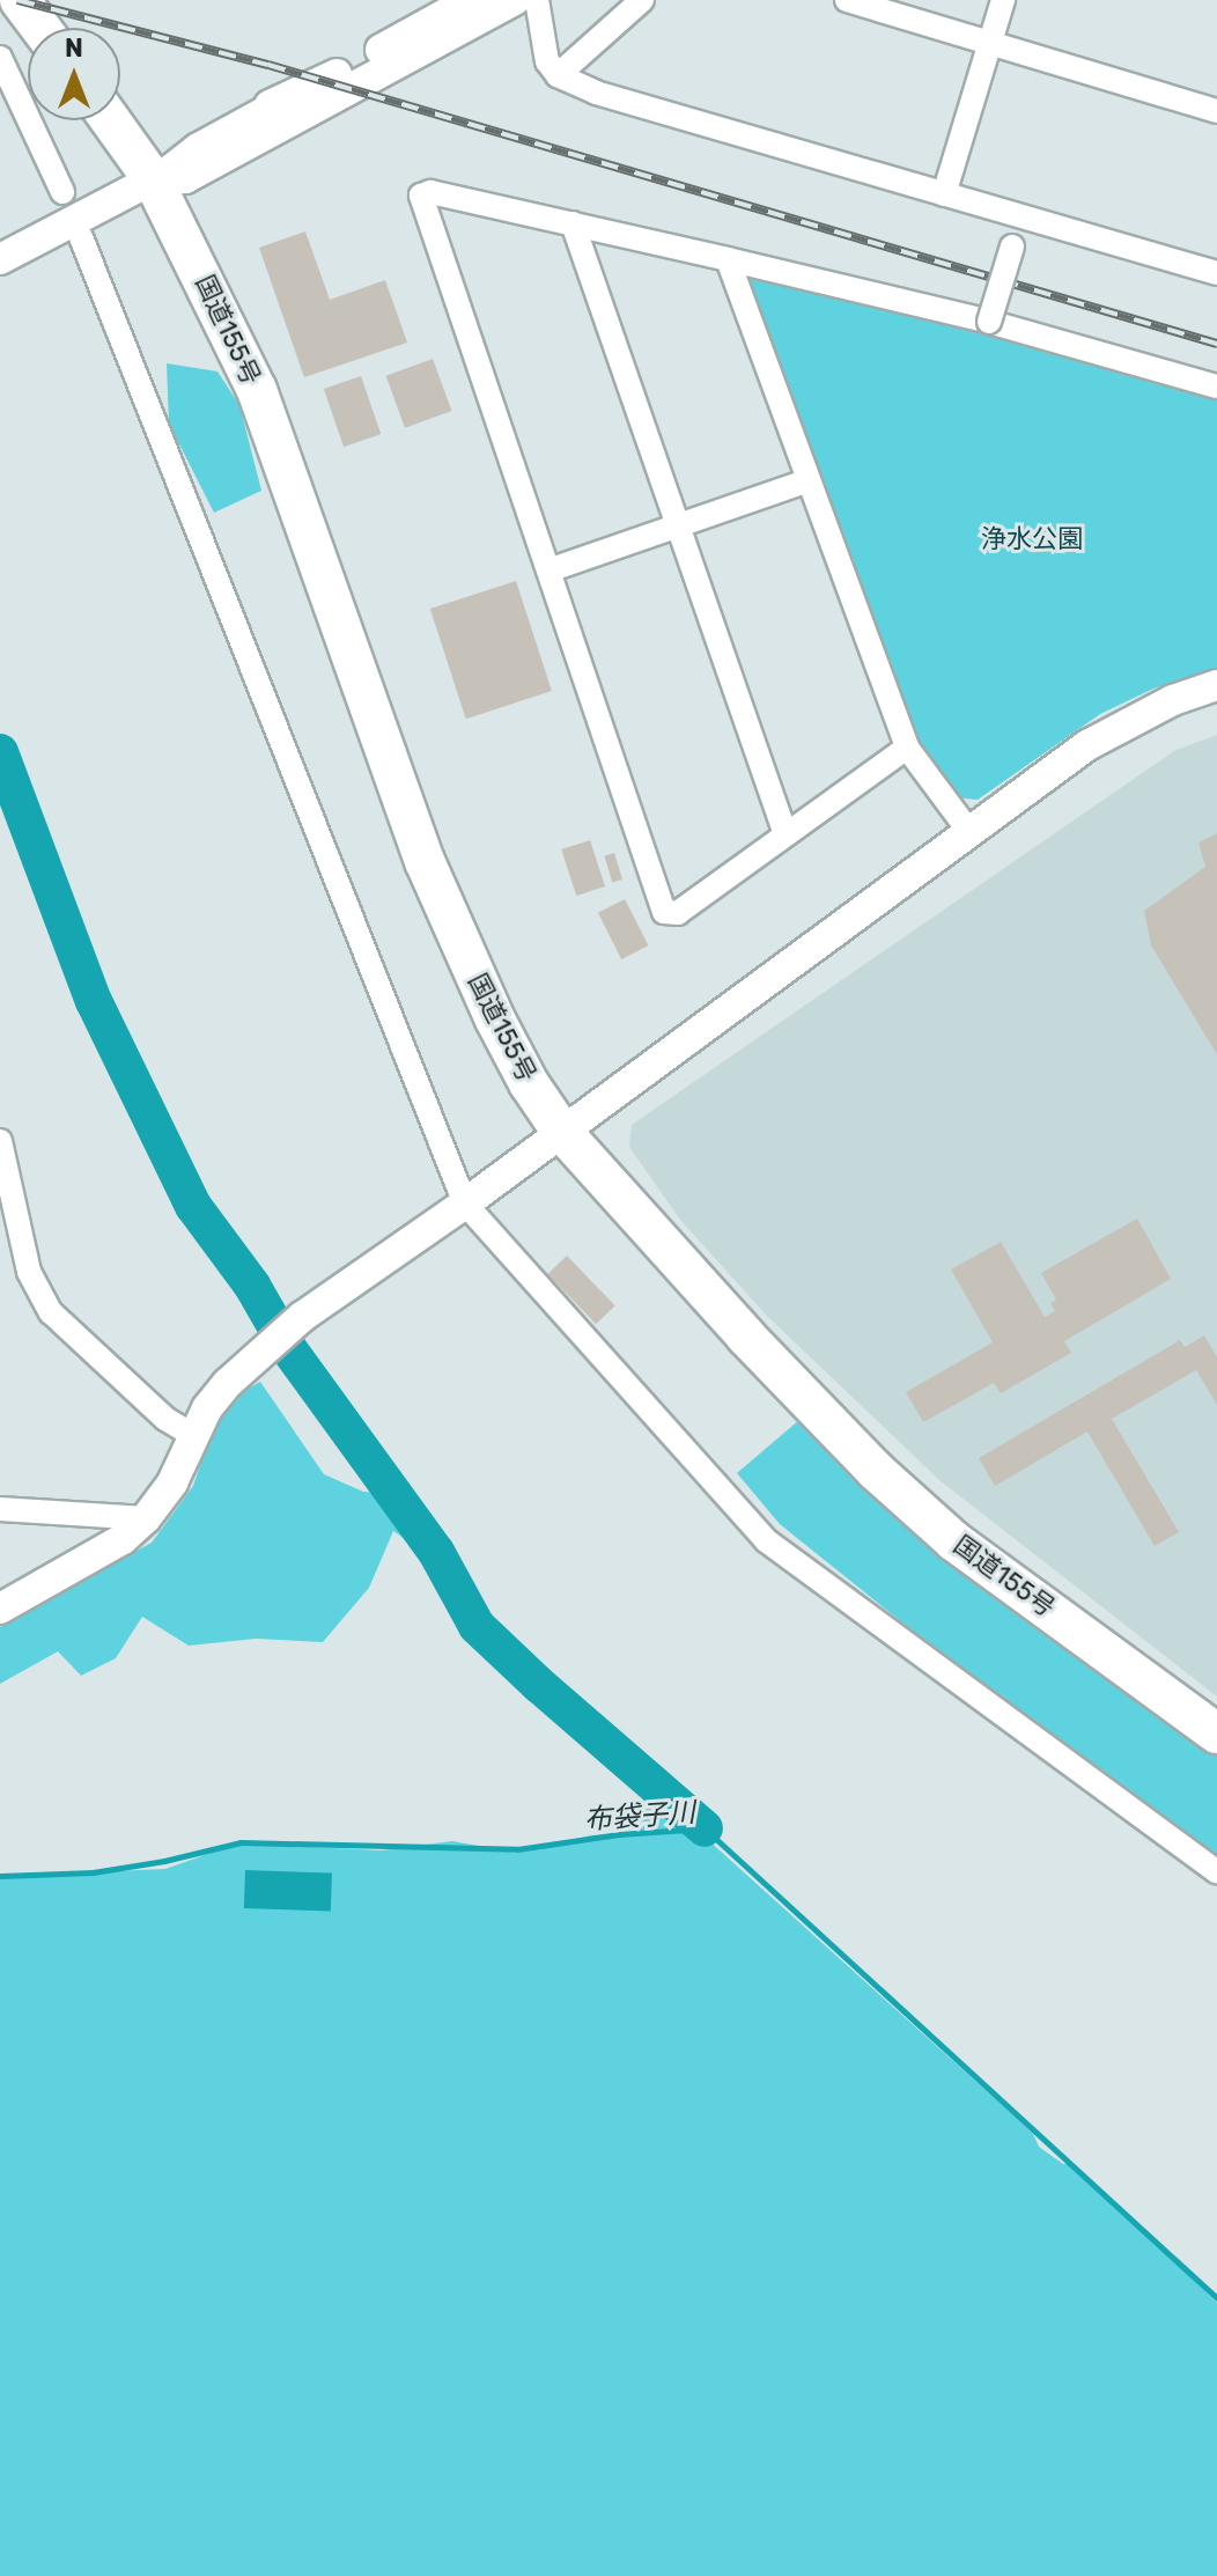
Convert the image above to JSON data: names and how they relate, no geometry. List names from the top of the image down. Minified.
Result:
{"streets":{"highway":["国道155号"]},"water":["布袋子川"],"parks":["浄水公園"],"north":"top"}
